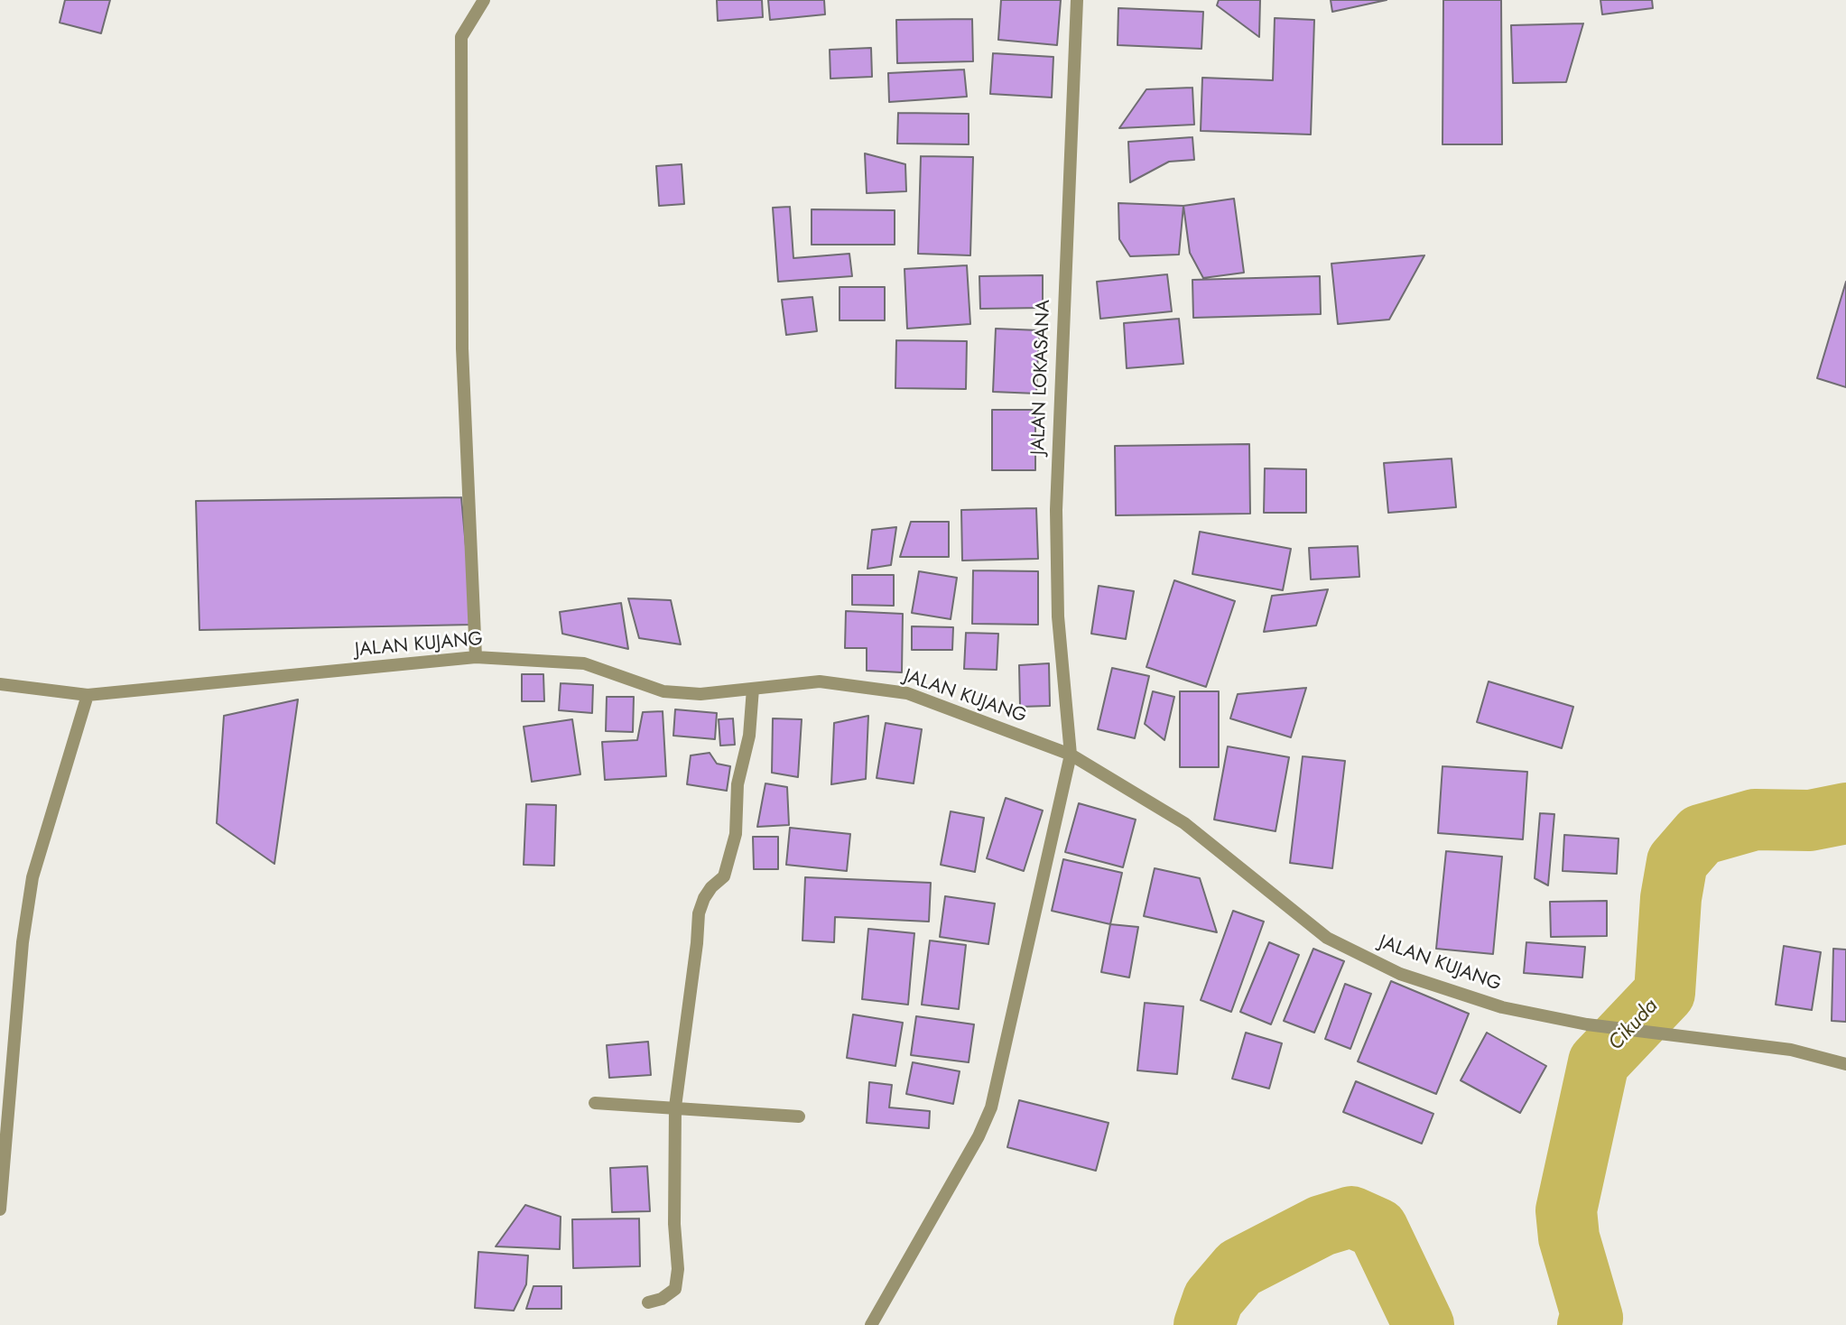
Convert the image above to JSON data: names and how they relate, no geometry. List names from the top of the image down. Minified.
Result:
{"streets":{"street":["JALAN LOKASANA","JALAN KUJANG"]},"crossings":[["JALAN LOKASANA","JALAN KUJANG"]],"water":["Cikuda"]}
